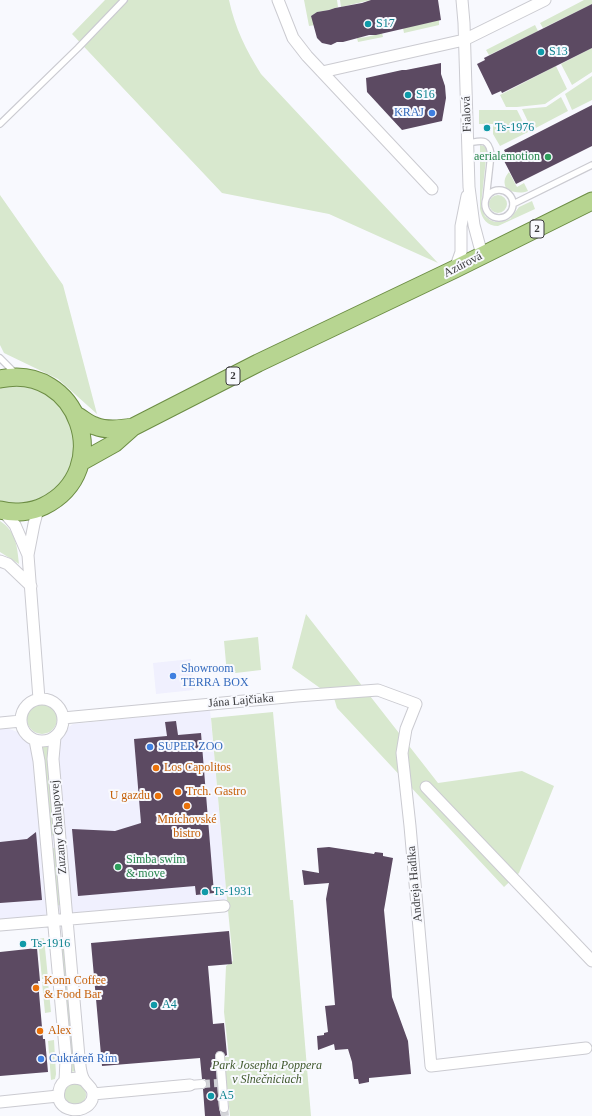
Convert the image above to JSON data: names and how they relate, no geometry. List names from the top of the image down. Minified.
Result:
{"streets":{"main road":["2","Azúrová"],"street":["Fialová","Jána Lajčiaka","Zuzany Chalupovej","Andreja Hadíka"]},"crossings":[["Fialová","Azúrová"],["2","Azúrová"],["Jána Lajčiaka","Zuzany Chalupovej"],["Jána Lajčiaka","Andreja Hadíka"]],"parks":["Park Josepha Poppera v Slnečniciach"],"places":["S17","S13","S16","KRAJ","Ts-1976","aerialemotion","Showroom TERRA BOX","SUPER ZOO","Los Capolitos","Trch. Gastro","U gazdu","Mníchovské bistro","Simba swim & move","Ts-1931","Ts-1916","Konn Coffee & Food Bar","A4","Alex","Cukráreň Rím","A5"]}
